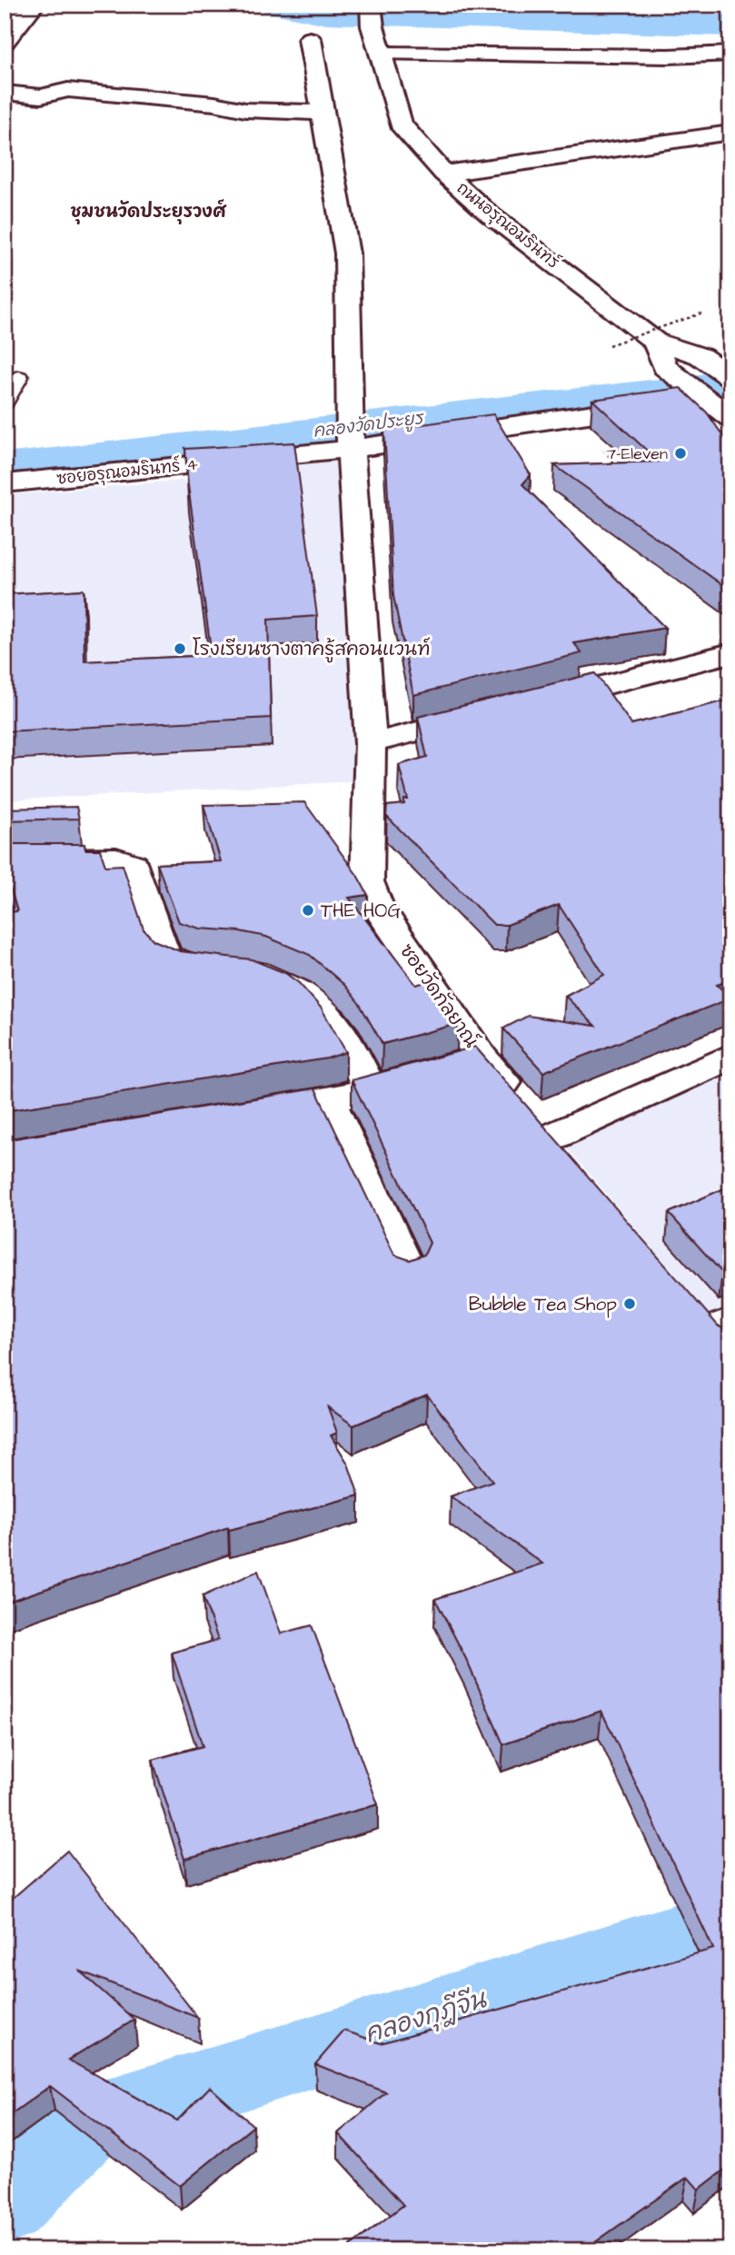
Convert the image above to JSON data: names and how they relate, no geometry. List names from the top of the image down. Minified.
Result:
{"streets":{"street":["ถนนอรุณอมรินทร์","ซอยอรุณอมรินทร์ 4","ซอยวัดกัลยาณ์"]},"crossings":[["ซอยอรุณอมรินทร์ 4","ซอยวัดกัลยาณ์"]],"districts":["ชุมชนวัดประยุรวงศ์"],"water":["คลองวัดประยูร","คลองกุฎีจีน"],"places":["7-Eleven","โรงเรียนซางตาครู้สคอนแวนท์","THE HOG","Bubble Tea Shop"]}
